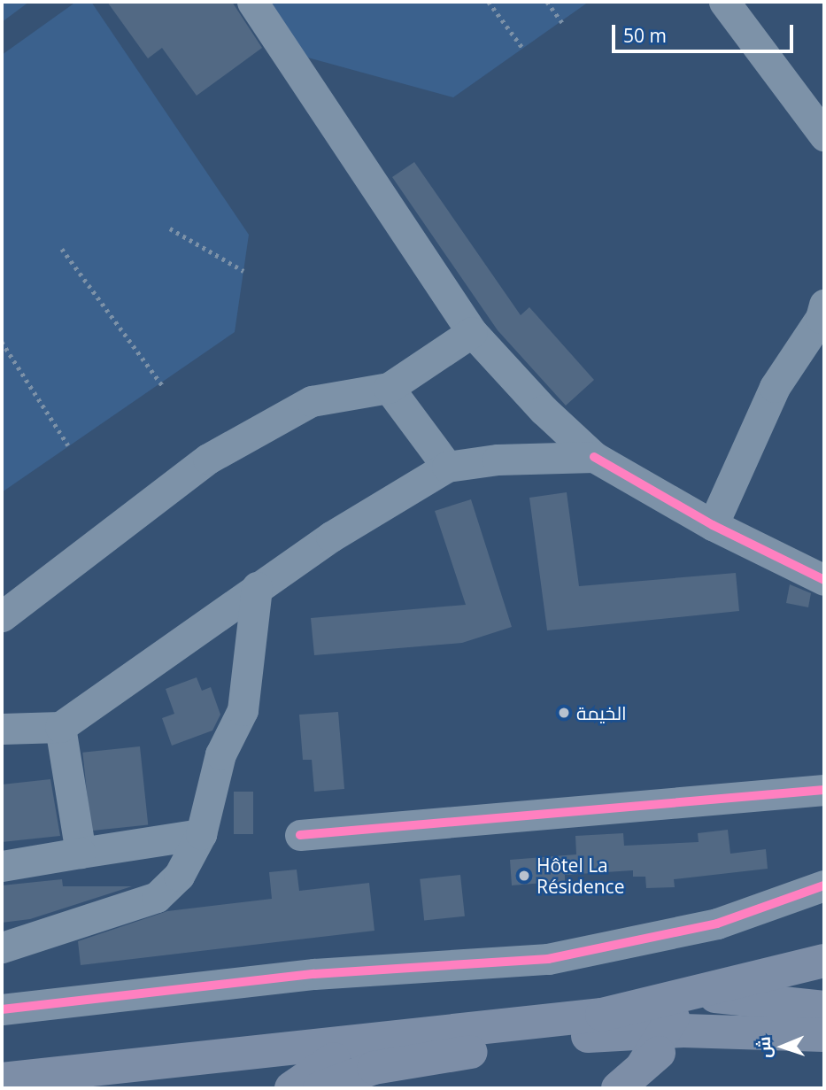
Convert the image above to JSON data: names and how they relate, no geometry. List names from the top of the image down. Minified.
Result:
{"places":["الخيمة","Hôtel La Résidence"],"scale_bar":"50 m","north":"left"}
